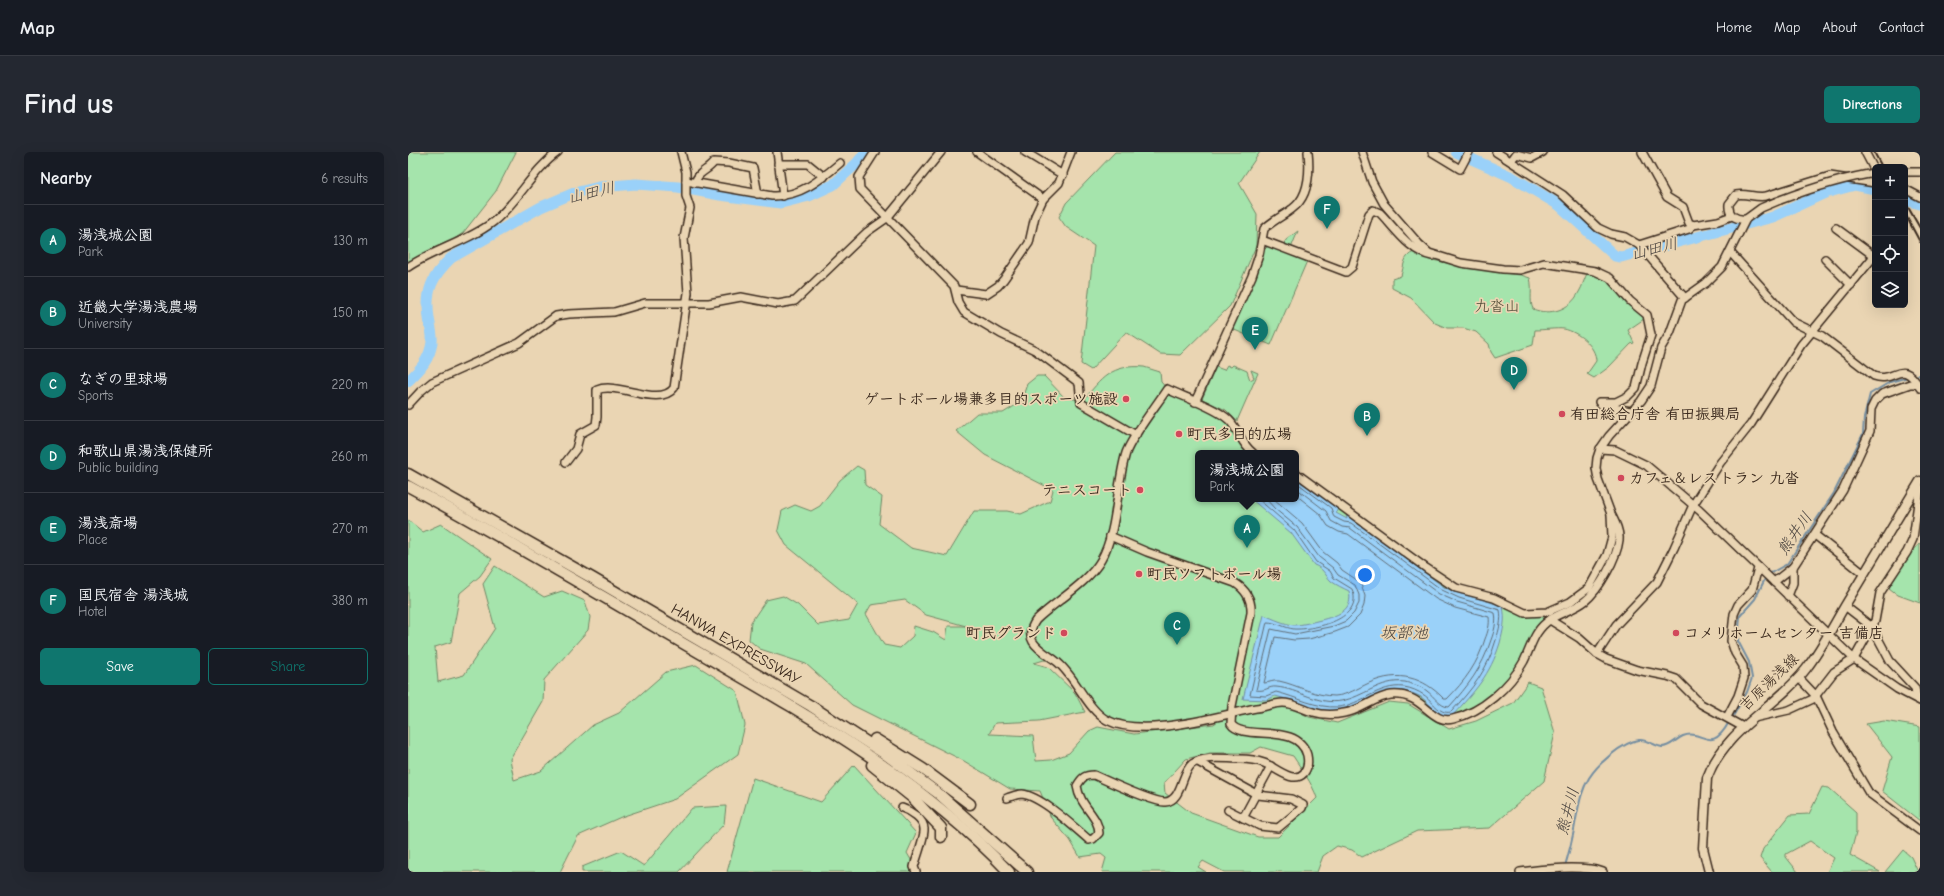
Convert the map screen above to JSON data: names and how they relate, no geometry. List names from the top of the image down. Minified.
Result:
{"streets":{"highway":["HANWA EXPRESSWAY"],"main road":["吉原湯浅線"]},"water":["山田川","熊井川","坂部池"],"parks":["九沓山"],"places":["ゲートボール場兼多目的スポーツ施設","有田総合庁舎 有田振興局","町民多目的広場","カフェ＆レストラン 九沓","テニスコート","町民ソフトボール場","町民グランド","コメリホームセンター 吉備店"],"page":{"header":"Map","nav":["Home","Map","About","Contact"],"buttons":["Directions",["Save","Share"]],"title":"Find us","heading":["Nearby","6 results"],"map_buttons":["+","−"],"pins":["F","E","D","B","A","C"],"list":[{"mark":"A","name":"湯浅城公園","note":"Park","value":"130 m"},{"mark":"B","name":"近畿大学湯浅農場","note":"University","value":"150 m"},{"mark":"C","name":"なぎの里球場","note":"Sports","value":"220 m"},{"mark":"D","name":"和歌山県湯浅保健所","note":"Public building","value":"260 m"},{"mark":"E","name":"湯浅斎場","note":"Place","value":"270 m"},{"mark":"F","name":"国民宿舎 湯浅城","note":"Hotel","value":"380 m"}],"popup":["湯浅城公園","Park"]}}
